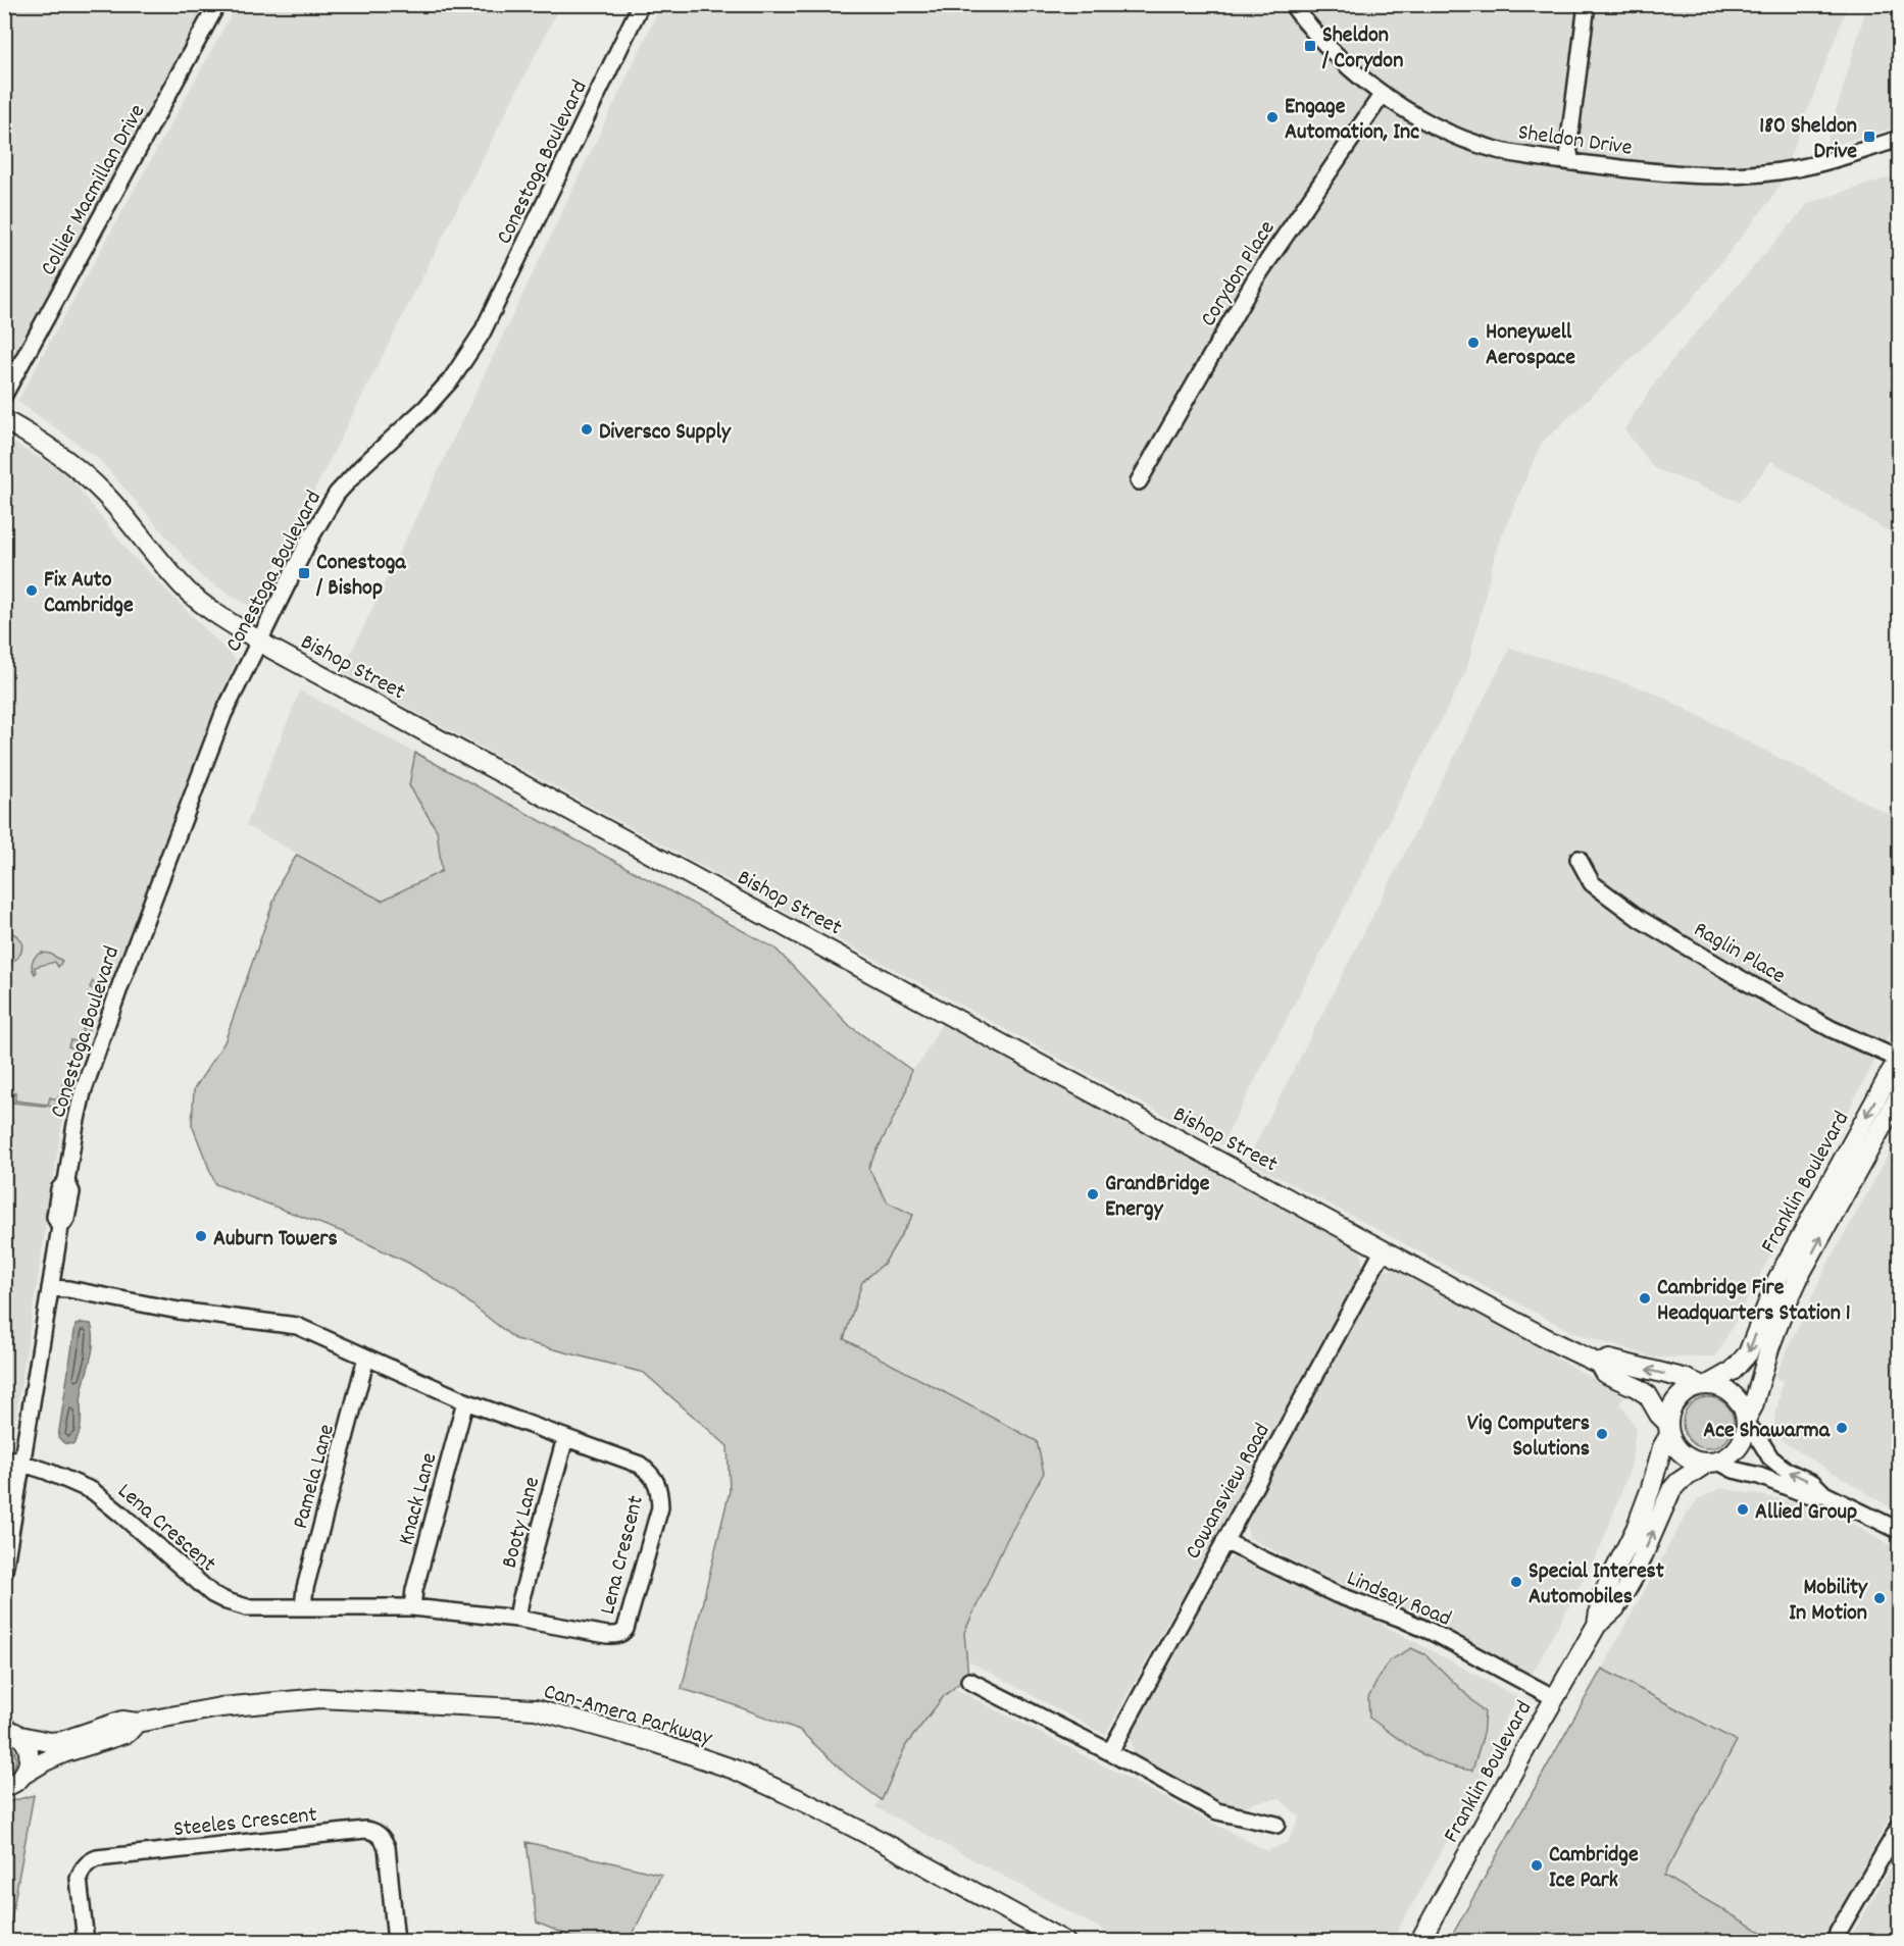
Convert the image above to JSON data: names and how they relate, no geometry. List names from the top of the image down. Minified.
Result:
{"streets":{"main road":["Bishop Street","Franklin Boulevard","Can-Amera Parkway"],"street":["Sheldon Drive","Conestoga Boulevard","Collier Macmillan Drive","Corydon Place","Raglin Place","Pamela Lane","Cowansview Road","Knack Lane","Booty Lane","Lena Crescent","Lindsay Road","Steeles Crescent"]},"crossings":[["Sheldon Drive","Corydon Place"],["Conestoga Boulevard","Bishop Street"],["Conestoga Boulevard","Lena Crescent"],["Bishop Street","Franklin Boulevard"],["Bishop Street","Cowansview Road"],["Raglin Place","Franklin Boulevard"],["Franklin Boulevard","Lindsay Road"],["Pamela Lane","Lena Crescent"],["Cowansview Road","Lindsay Road"],["Knack Lane","Lena Crescent"],["Booty Lane","Lena Crescent"]],"places":{"transit":["Sheldon / Corydon","180 Sheldon Drive","Conestoga / Bishop"],"other":["Engage Automation, Inc","Honeywell Aerospace","Diversco Supply","Fix Auto Cambridge","GrandBridge Energy","Auburn Towers","Cambridge Fire Headquarters Station 1","Ace Shawarma","Vig Computers Solutions","Allied Group","Special Interest Automobiles","Mobility In Motion","Cambridge Ice Park"]}}
